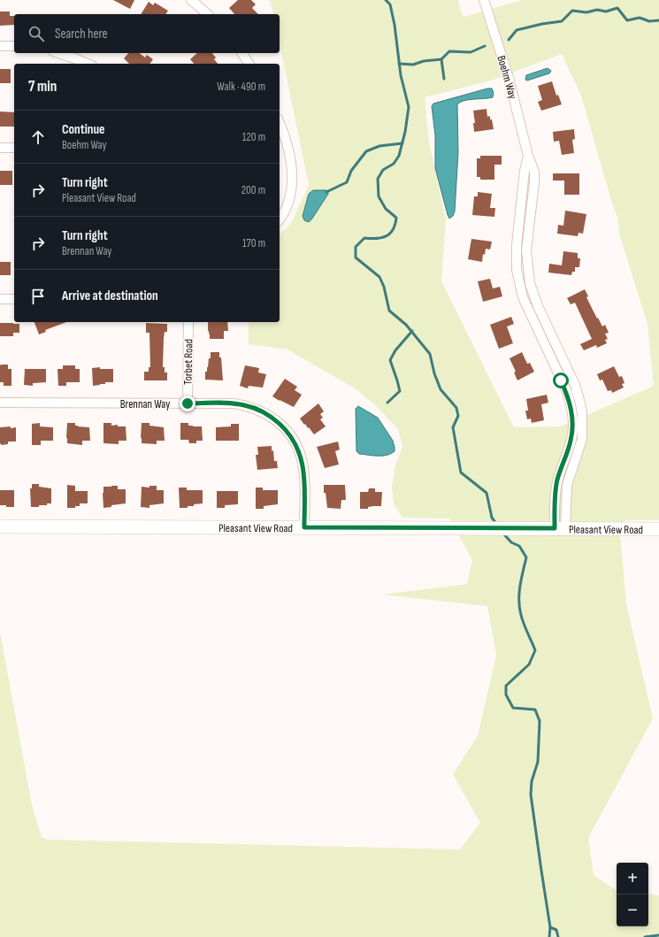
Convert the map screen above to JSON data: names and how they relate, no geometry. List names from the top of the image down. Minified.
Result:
{"streets":{"street":["Boehm Way","Torbet Road","Brennan Way","Pleasant View Road"]},"crossings":[["Boehm Way","Pleasant View Road"],["Torbet Road","Brennan Way"],["Brennan Way","Pleasant View Road"]],"page":{"search":"Search here","heading":["7 min","Walk · 490 m"],"list":[["Continue","Boehm Way","120 m"],["Turn right","Pleasant View Road","200 m"],["Turn right","Brennan Way","170 m"],"Arrive at destination"],"map_buttons":["+","−"]}}
